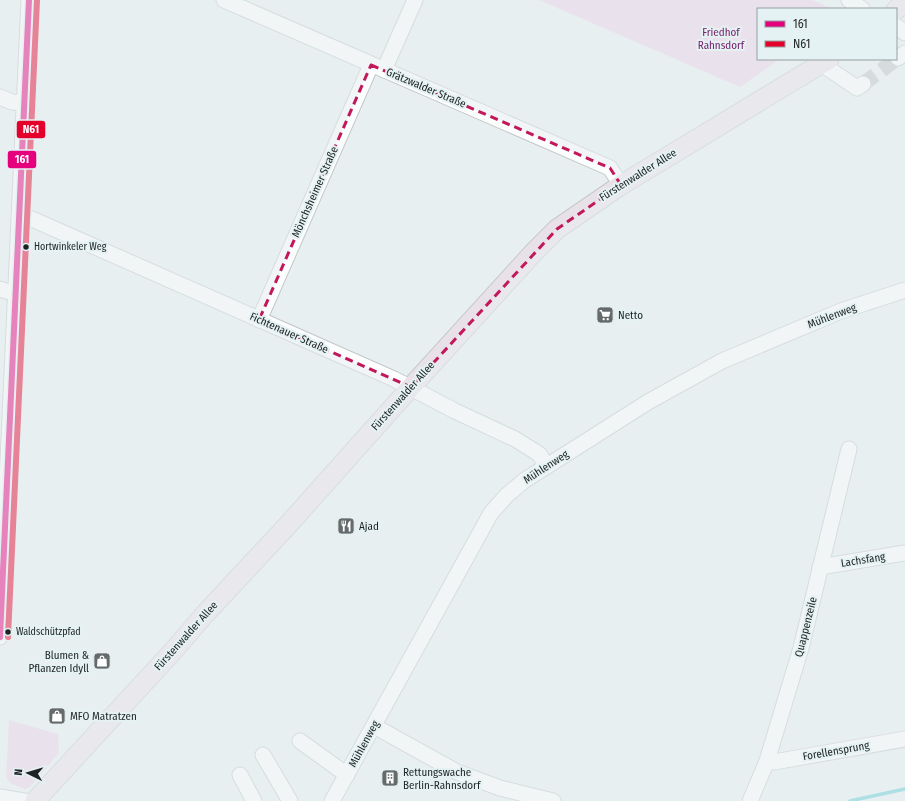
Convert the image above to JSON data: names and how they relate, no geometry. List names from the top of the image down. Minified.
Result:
{"streets":{"main road":["Fürstenwalder Allee"],"street":["Grätzwalder Straße","Mönchsheimer Straße","Mühlenweg","Fichtenauer Straße","Lachsfang","Quappenzeile","Forellensprung"]},"crossings":[["Grätzwalder Straße","Fürstenwalder Allee"],["Grätzwalder Straße","Mönchsheimer Straße"],["Fürstenwalder Allee","Fichtenauer Straße"],["Mönchsheimer Straße","Fichtenauer Straße"],["Mühlenweg","Fichtenauer Straße"],["Lachsfang","Quappenzeile"],["Quappenzeile","Forellensprung"]],"parks":["Friedhof Rahnsdorf"],"places":{"other":["Hortwinkeler Weg","Waldschützpfad"],"supermarket":["Netto"],"restaurant":["Ajad"],"shop":["Blumen & Pflanzen Idyll","MFO Matratzen"],"building":["Rettungswache Berlin-Rahnsdorf"]},"lines":["transit line 161","transit line N61"],"legend":["161","N61"],"north":"left"}
